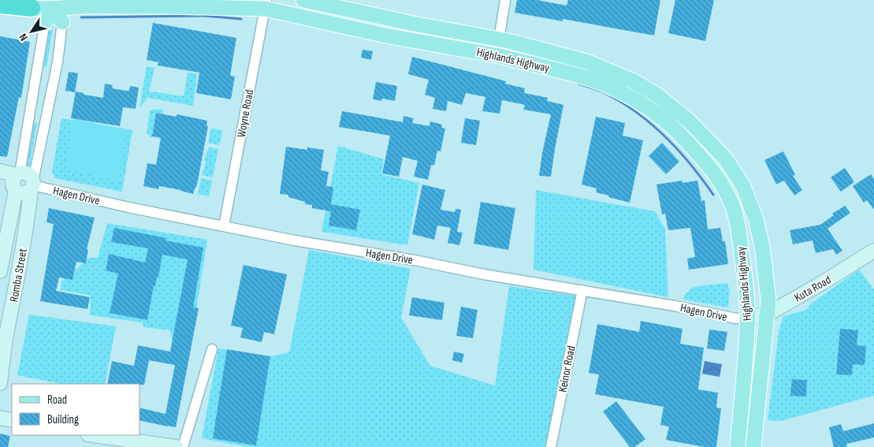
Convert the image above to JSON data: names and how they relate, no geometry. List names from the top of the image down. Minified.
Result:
{"streets":{"highway":["Highlands Highway"],"street":["Woyne Road","Hagen Drive","Romba Street","Kuta Road","Keinor Road"]},"crossings":[["Highlands Highway","Woyne Road"],["Highlands Highway","Hagen Drive"],["Highlands Highway","Romba Street"],["Highlands Highway","Kuta Road"],["Woyne Road","Hagen Drive"],["Hagen Drive","Romba Street"],["Hagen Drive","Kuta Road"],["Hagen Drive","Keinor Road"]],"legend":["Road","Building"],"north":"bottom left"}
